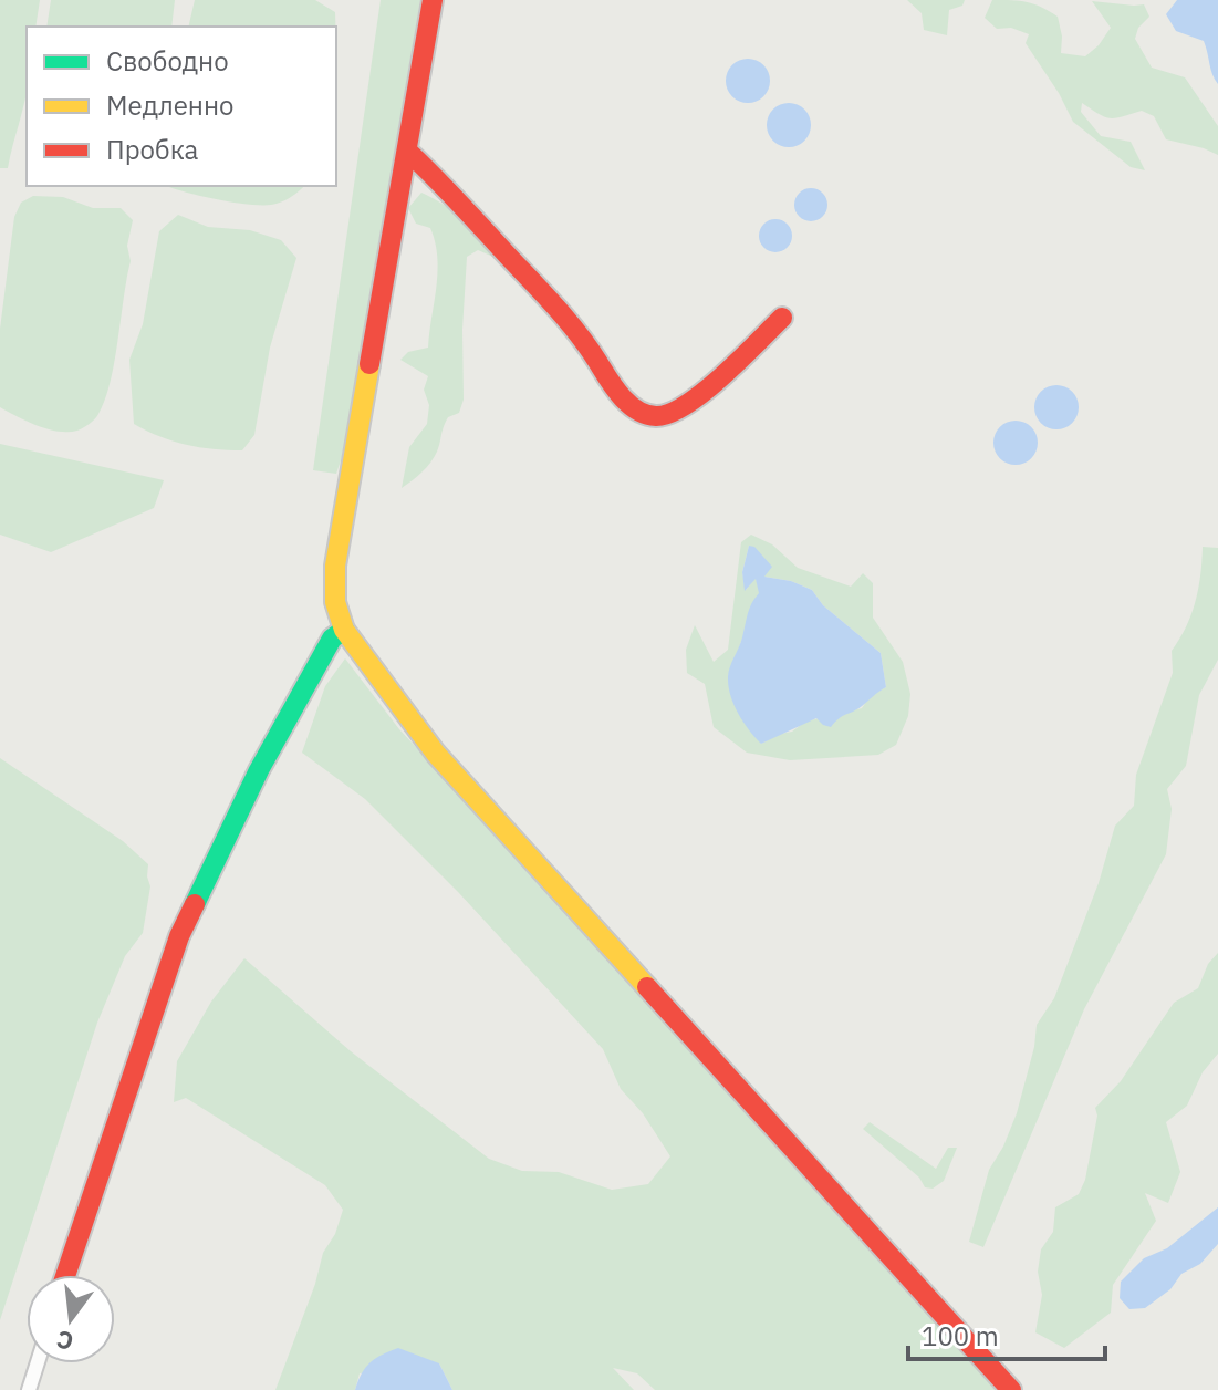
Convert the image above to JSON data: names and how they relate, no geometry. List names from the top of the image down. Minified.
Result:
{"legend":["Свободно","Медленно","Пробка"],"scale_bar":"100 m","north":"bottom"}
